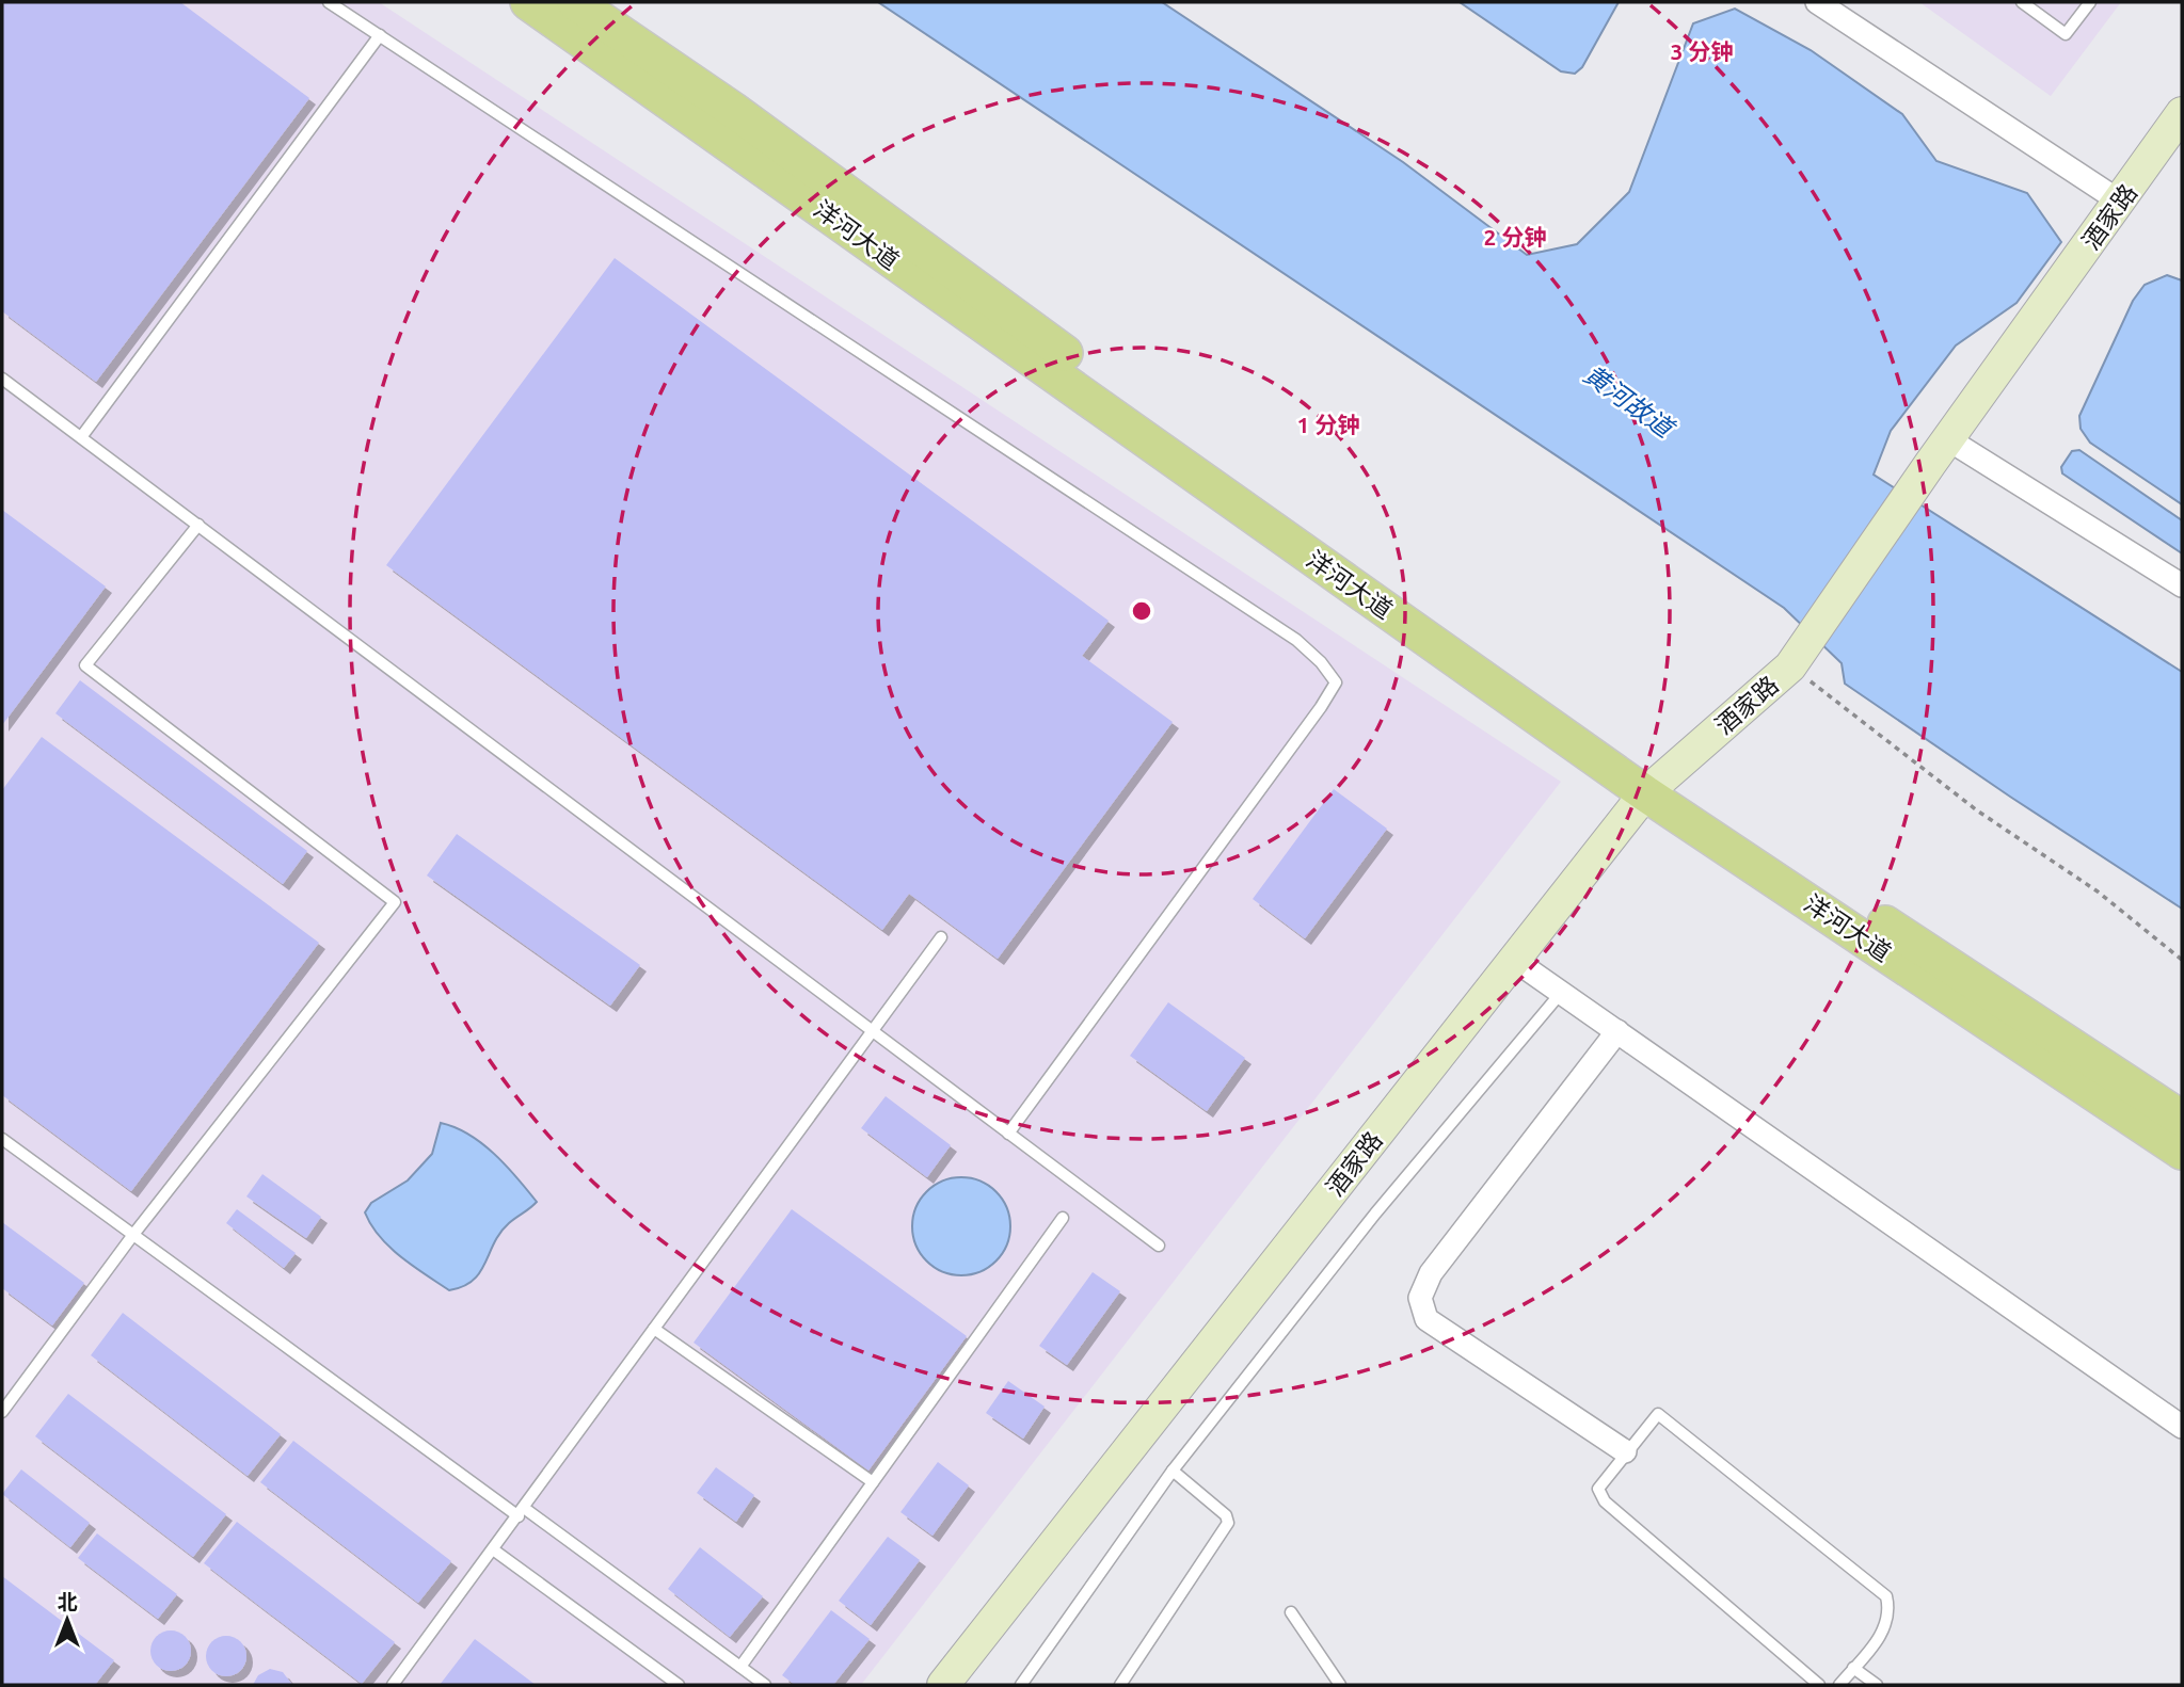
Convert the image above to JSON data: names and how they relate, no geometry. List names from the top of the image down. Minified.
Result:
{"streets":{"main road":["洋河大道"],"street":["酒家路"]},"crossings":[["酒家路","洋河大道"]],"water":["黄河故道"],"north":"top","rings":["3 分钟","2 分钟","1 分钟"]}
